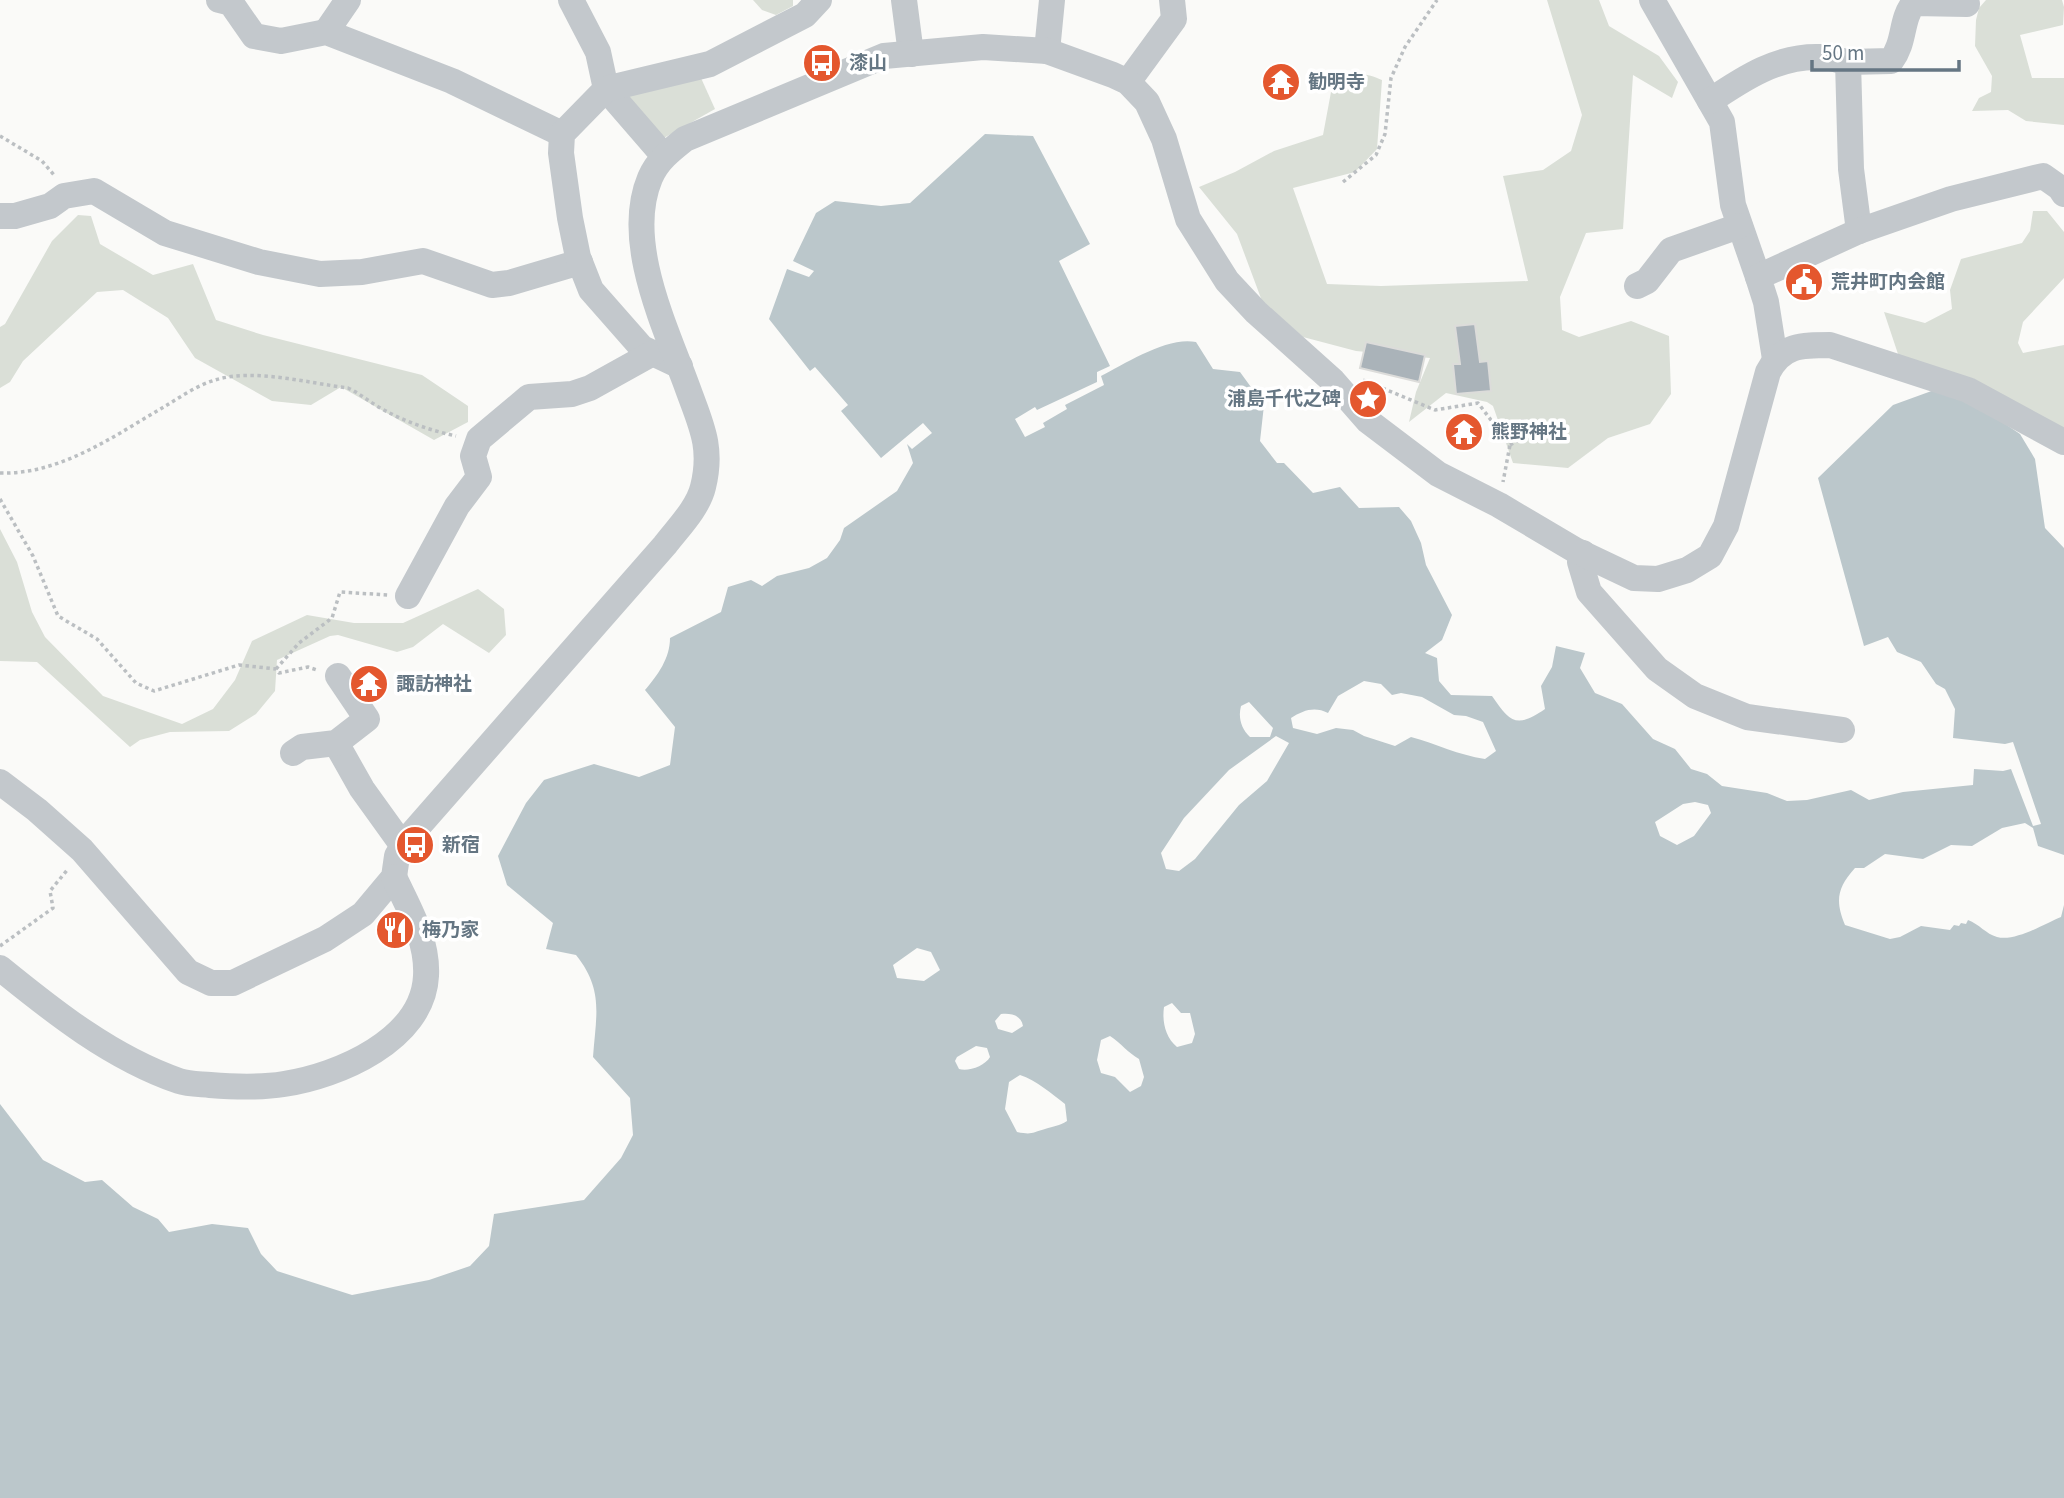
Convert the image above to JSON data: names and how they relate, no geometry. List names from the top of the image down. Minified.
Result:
{"places":{"bus stop":["漆山","新宿"],"temple":["勧明寺","熊野神社","諏訪神社"],"public building":["荒井町内会館"],"place":["浦島千代之碑"],"restaurant":["梅乃家"]},"scale_bar":"50 m"}
